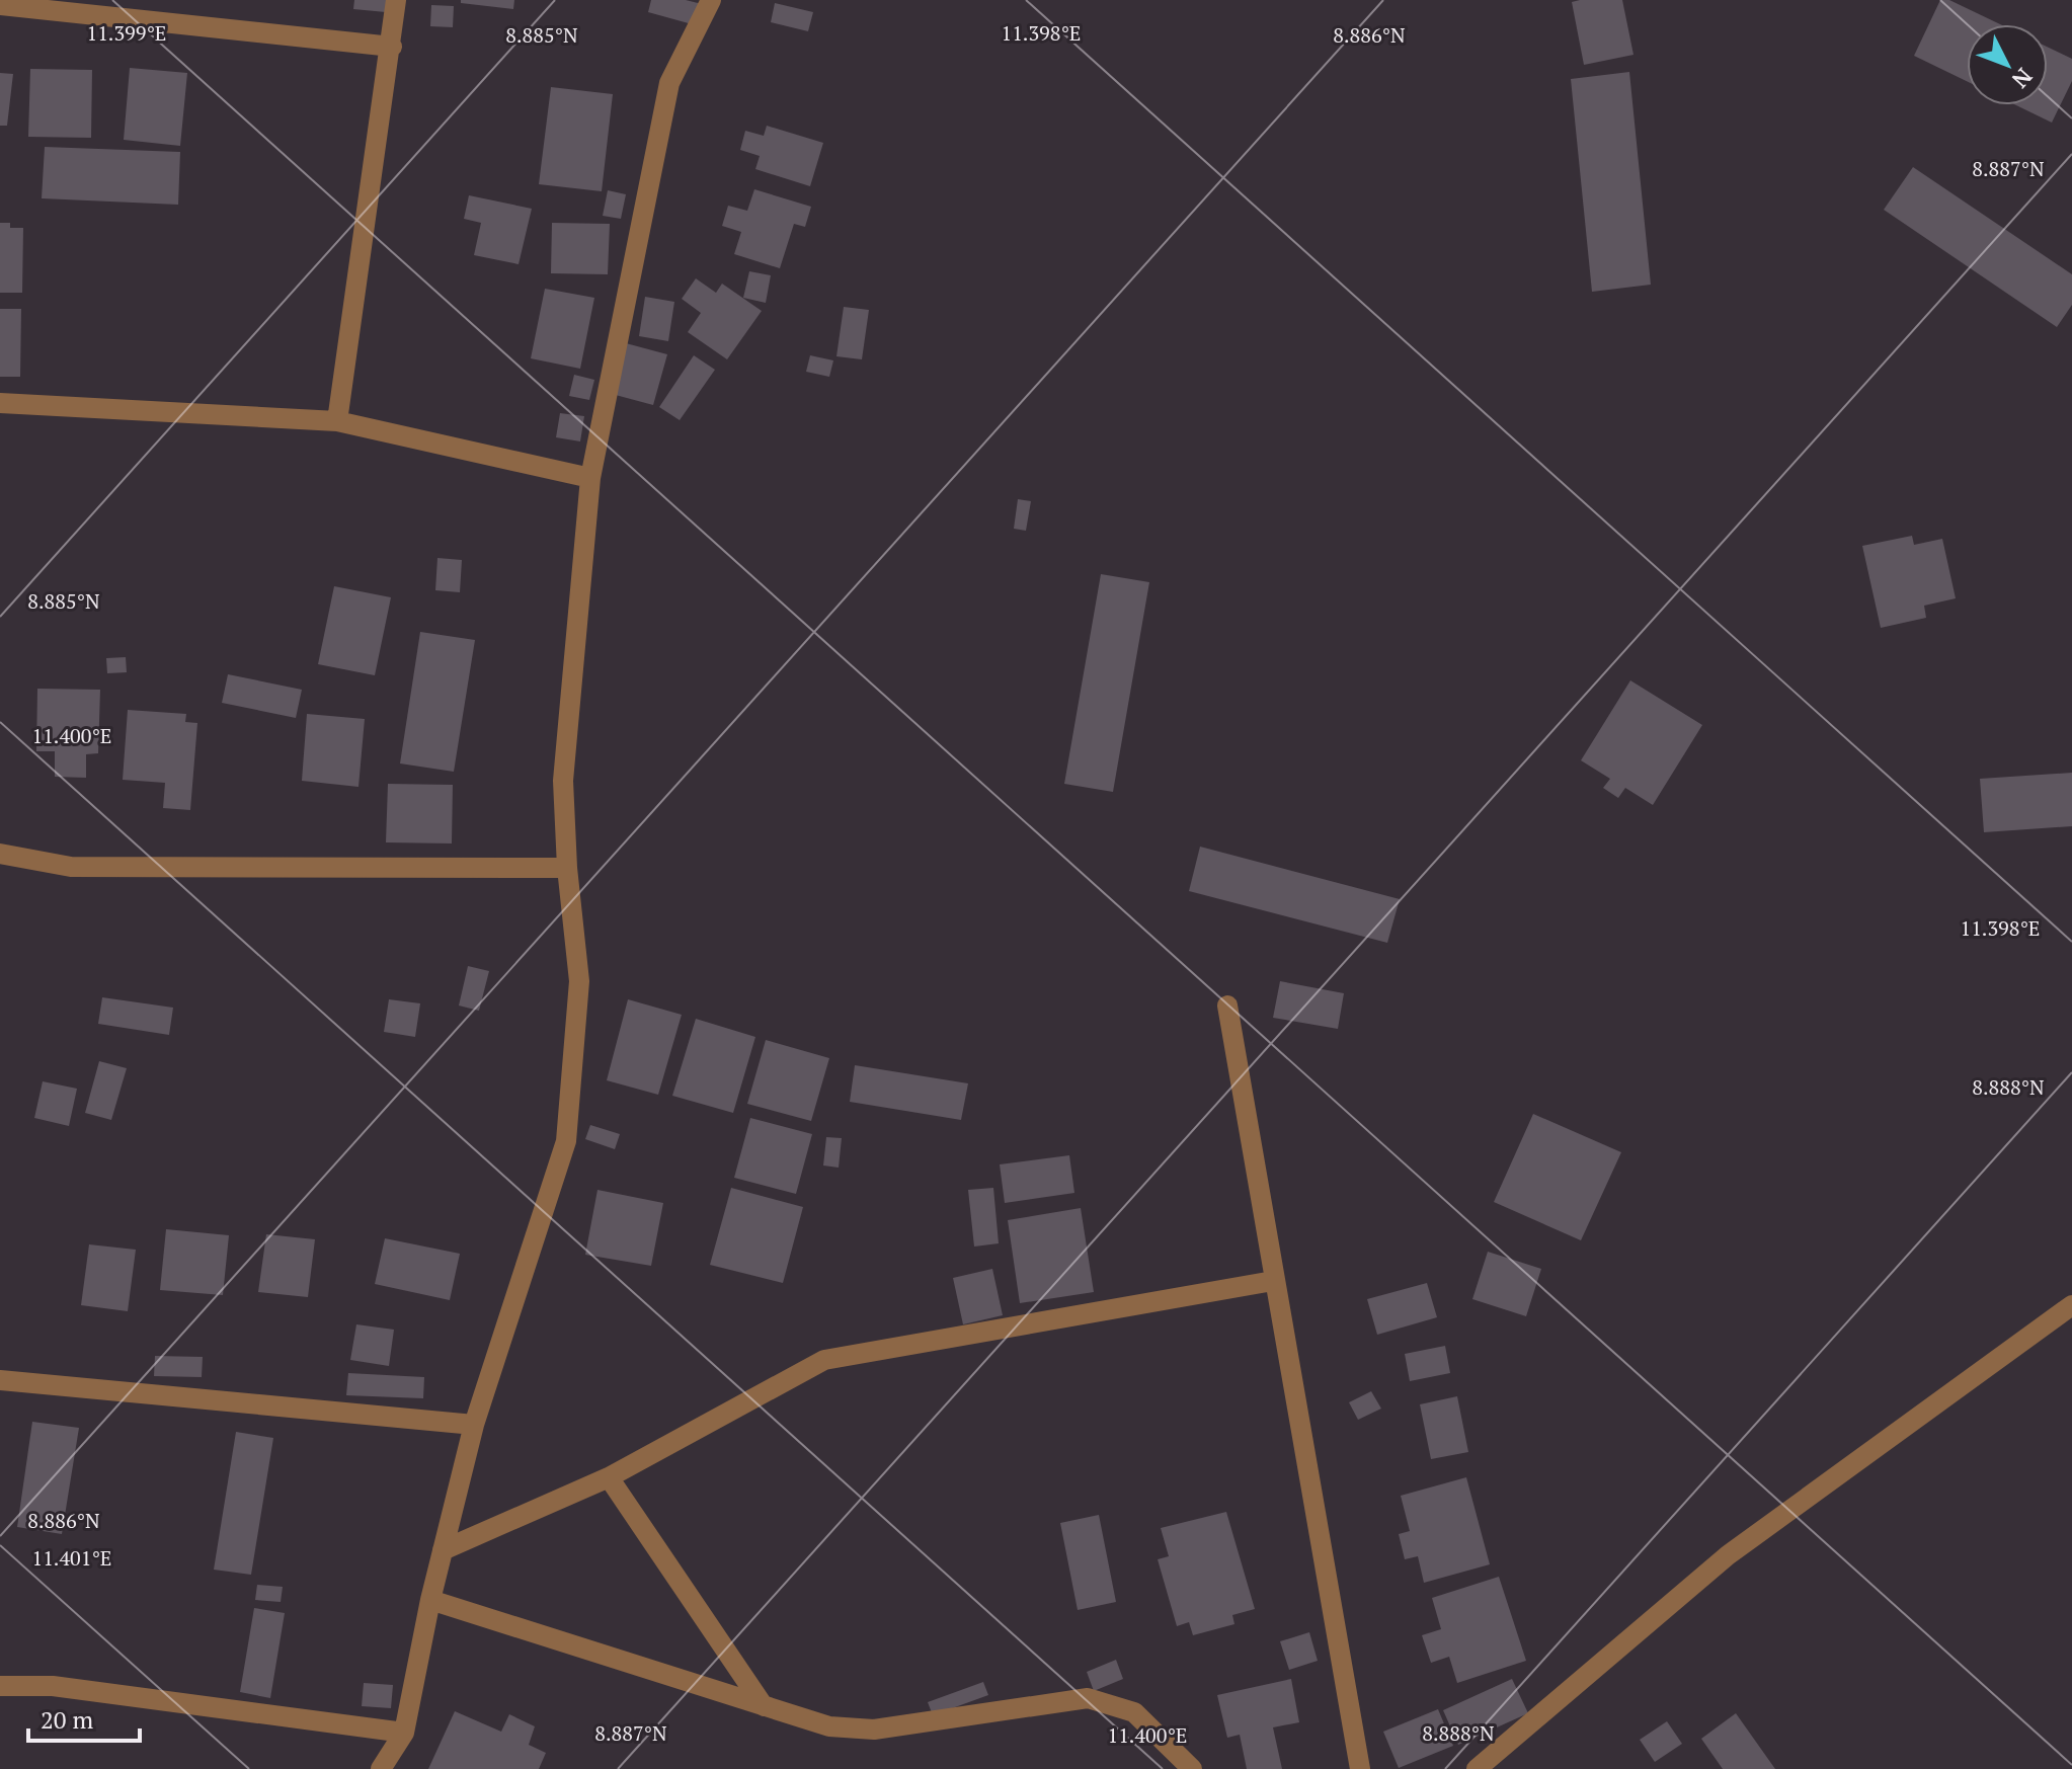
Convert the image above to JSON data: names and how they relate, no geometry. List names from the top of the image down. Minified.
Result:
{"scale_bar":"20 m","north":"bottom right","coordinates":["11.399°E","11.398°E","8.885°N","8.886°N","8.887°N","11.400°E","8.888°N","11.401°E"]}
